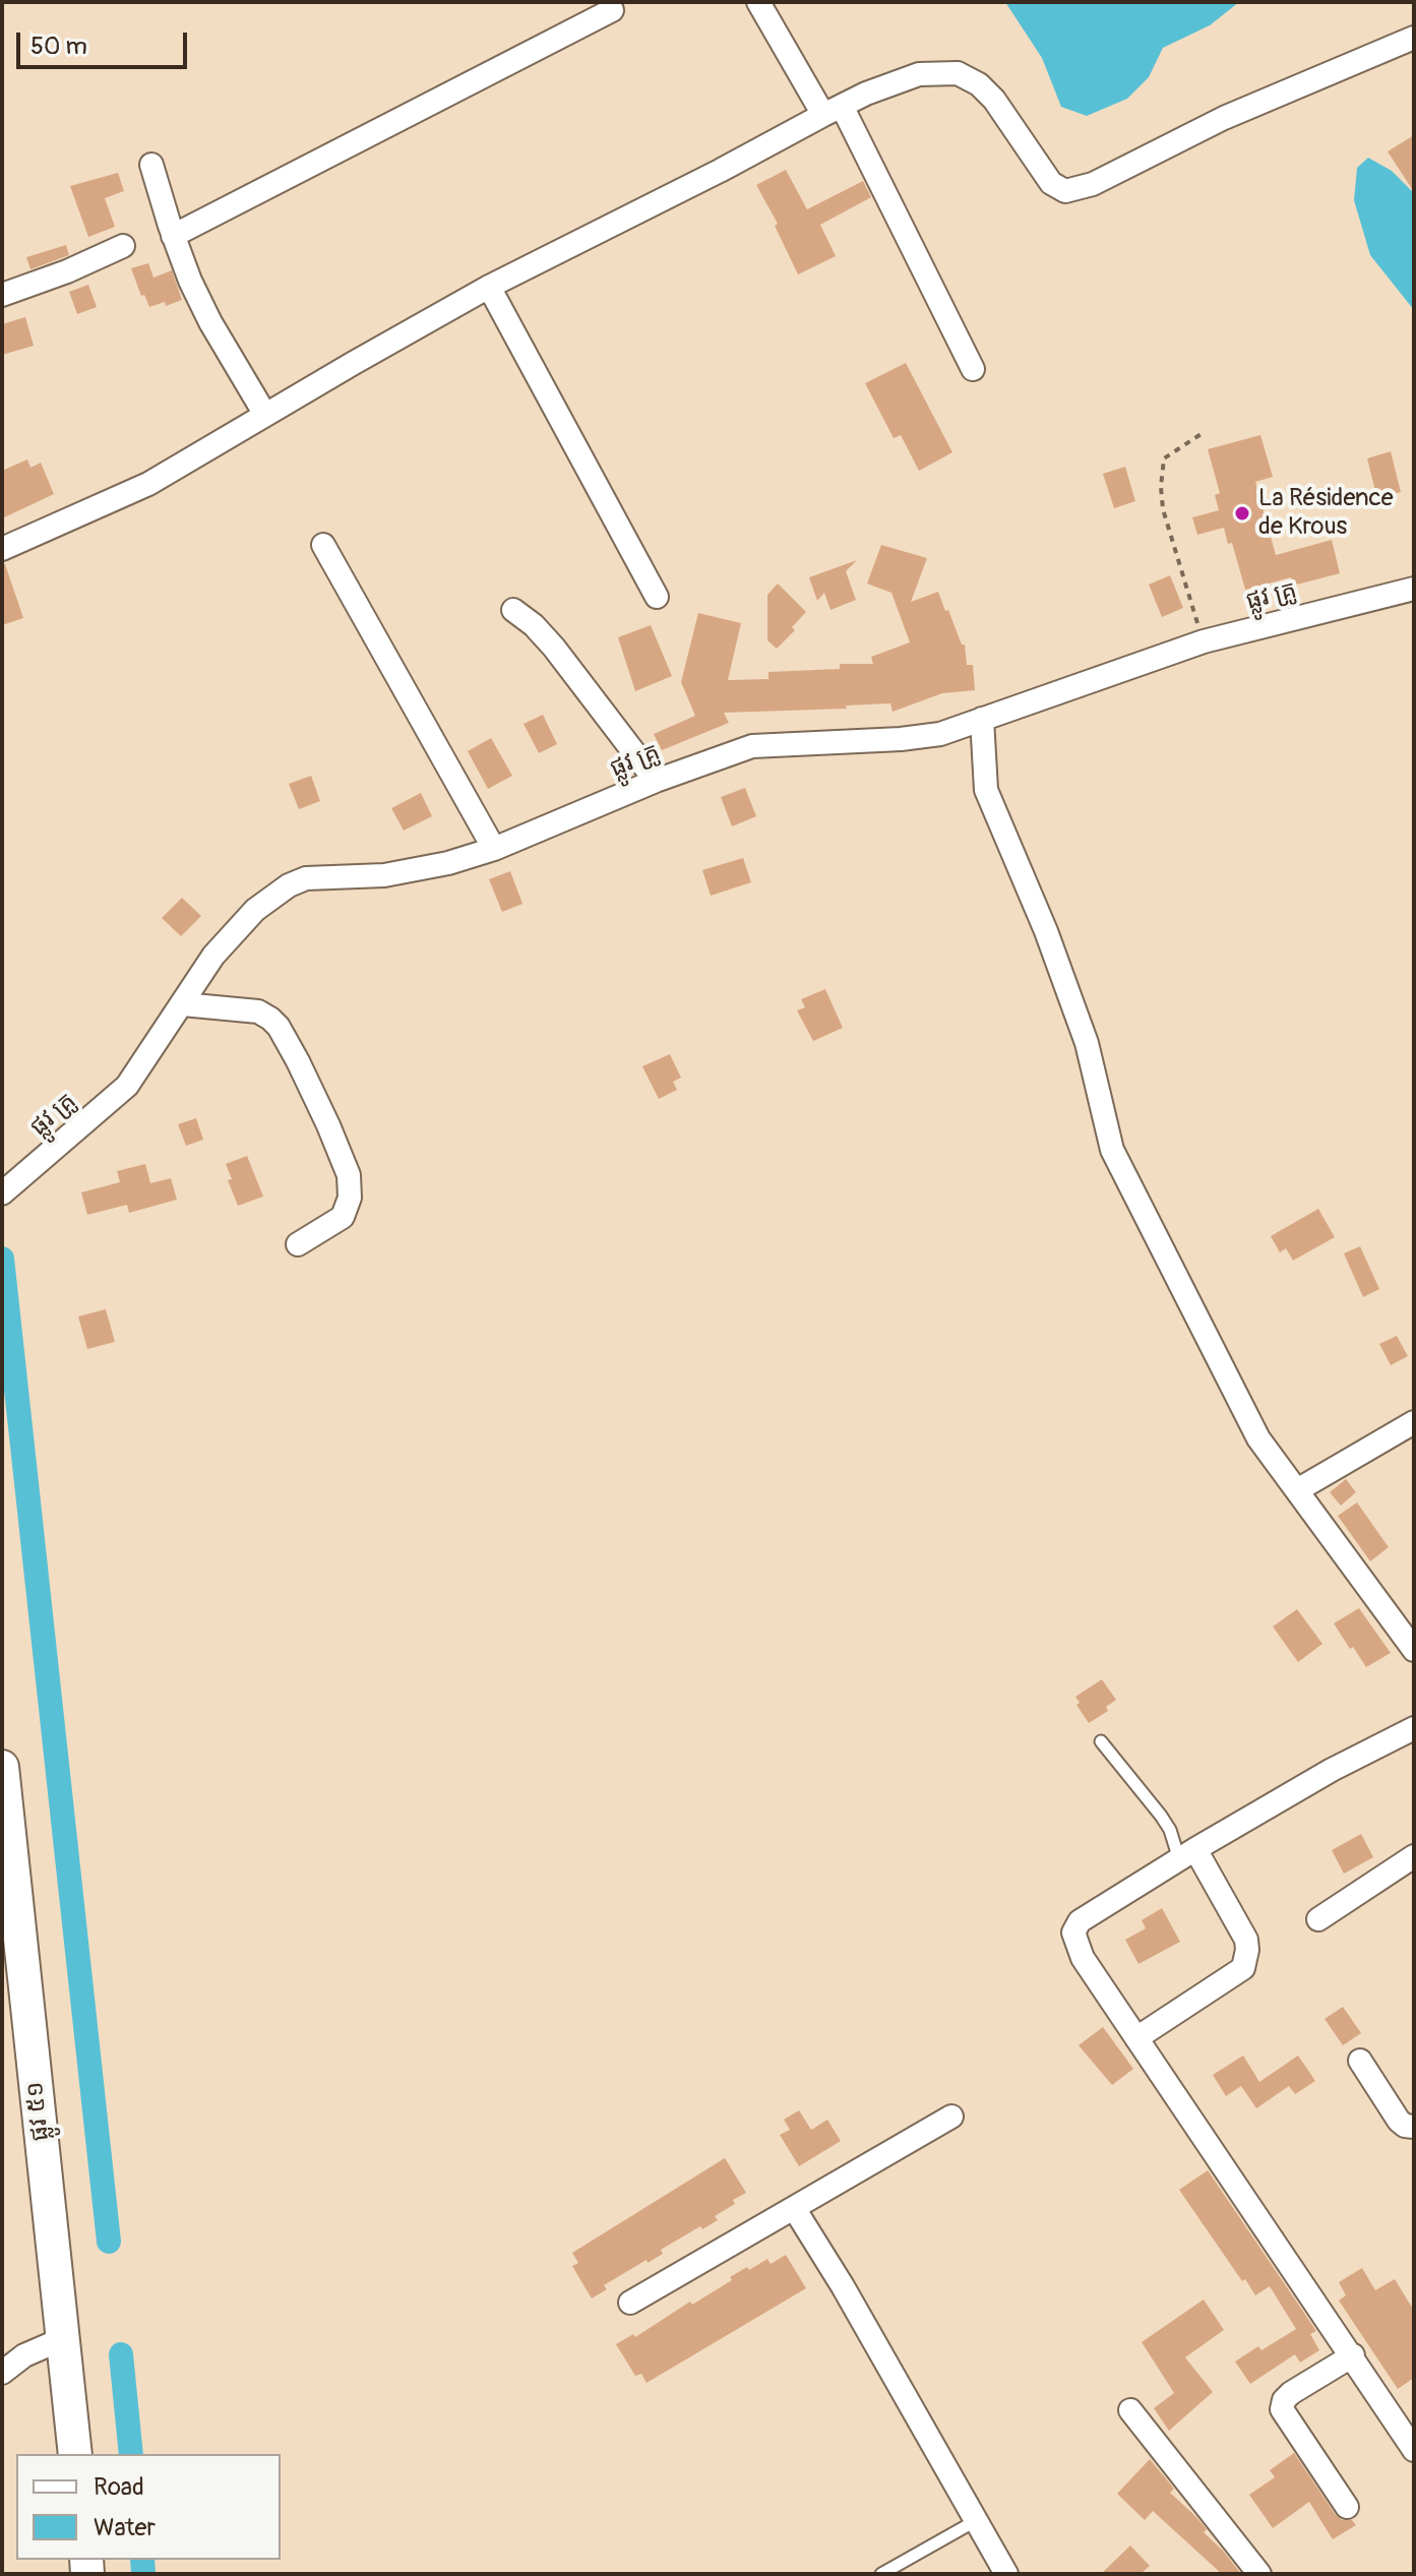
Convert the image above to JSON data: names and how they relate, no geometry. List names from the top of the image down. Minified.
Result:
{"streets":{"main road":["ផ្លូវ ៥១"],"street":["ផ្លូវ គ្រូ"]},"places":["La Résidence de Krous"],"legend":["Road","Water"],"scale_bar":"50 m"}
